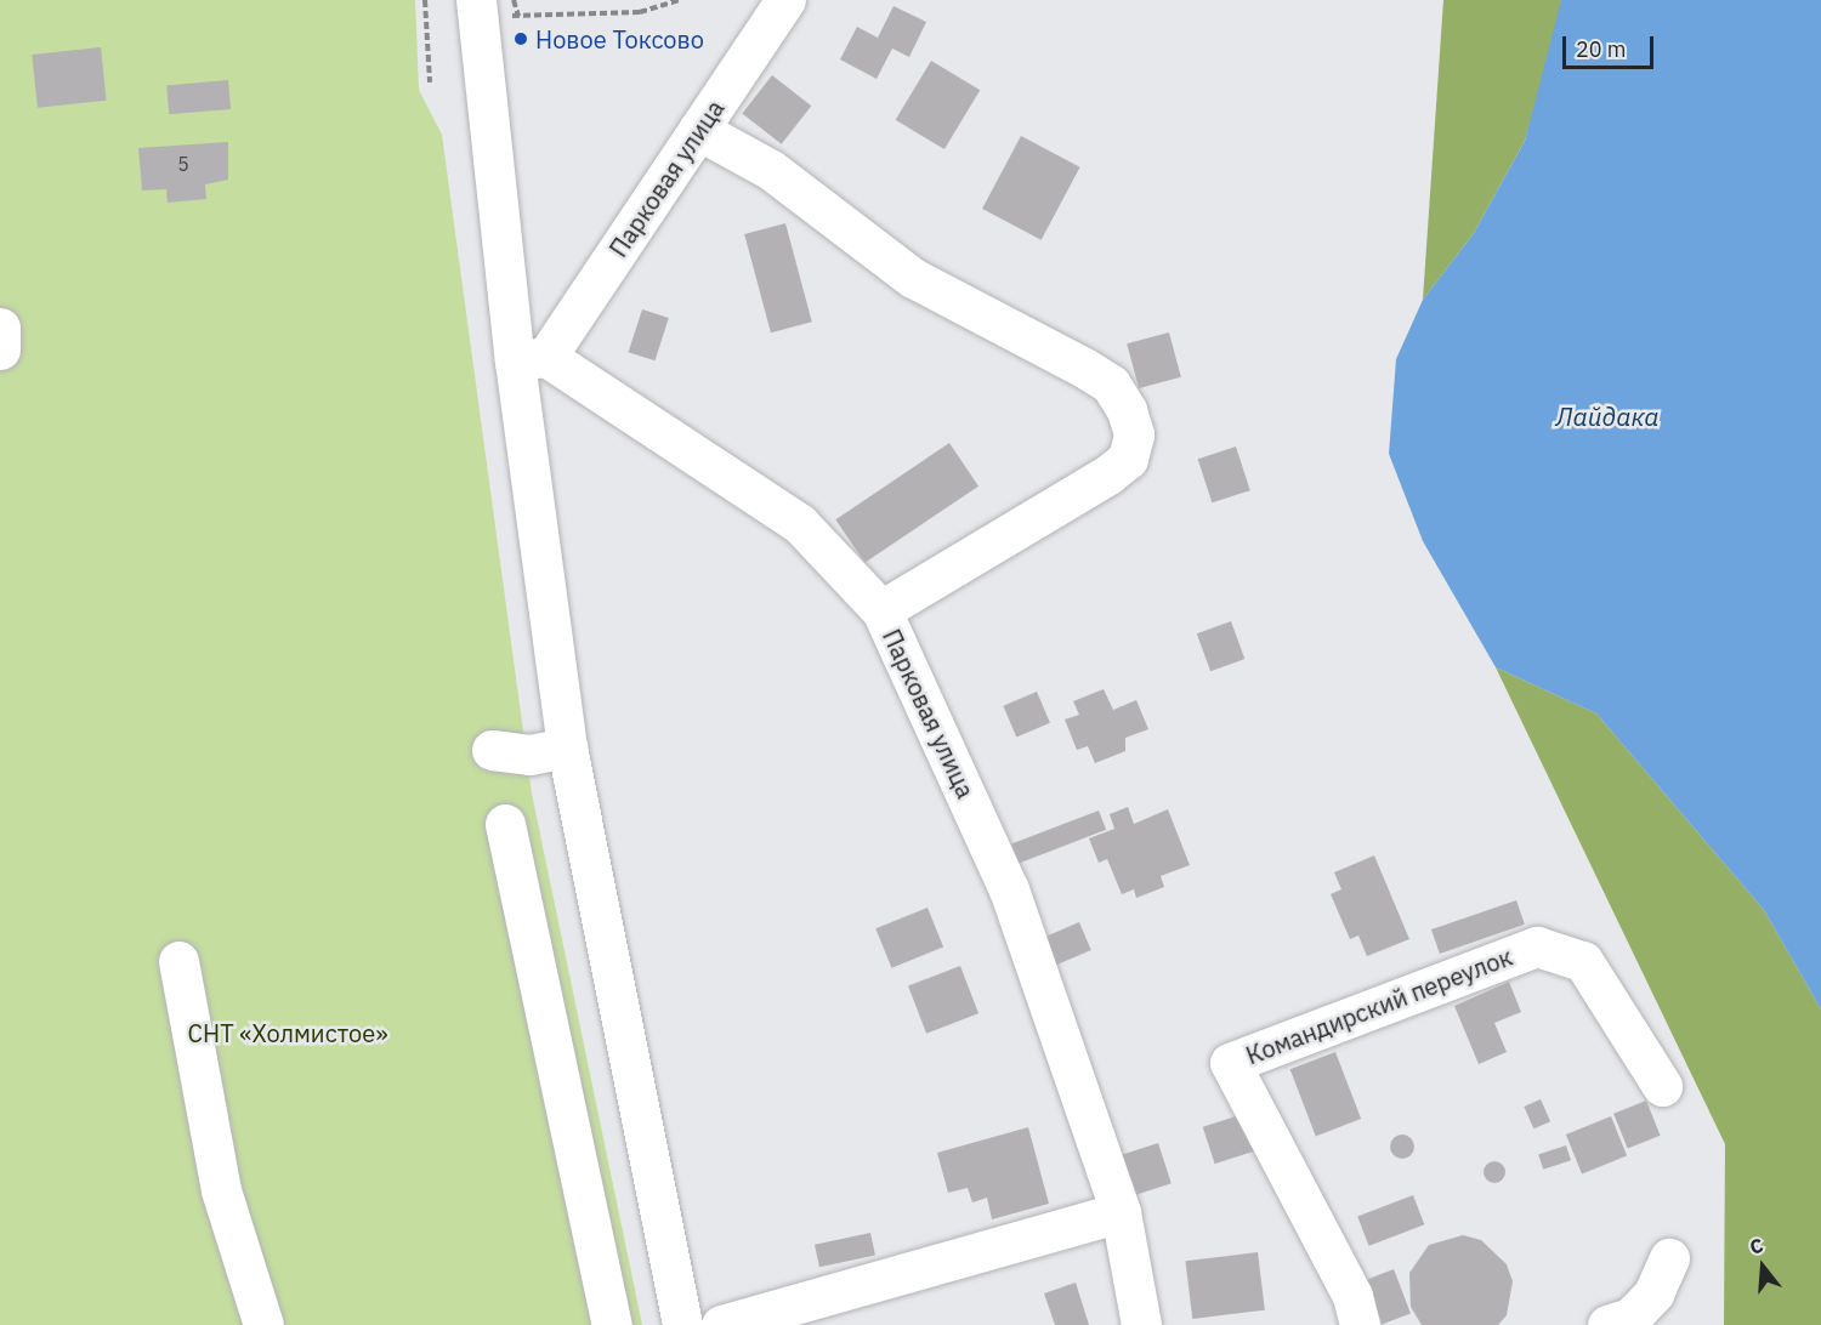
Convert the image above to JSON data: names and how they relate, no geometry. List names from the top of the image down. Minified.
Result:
{"streets":{"street":["Парковая улица","Командирский переулок"]},"water":["Лайдака"],"parks":["СНТ «Холмистое»"],"places":["Новое Токсово"],"house_numbers":["5"],"scale_bar":"20 m","north":"top"}
